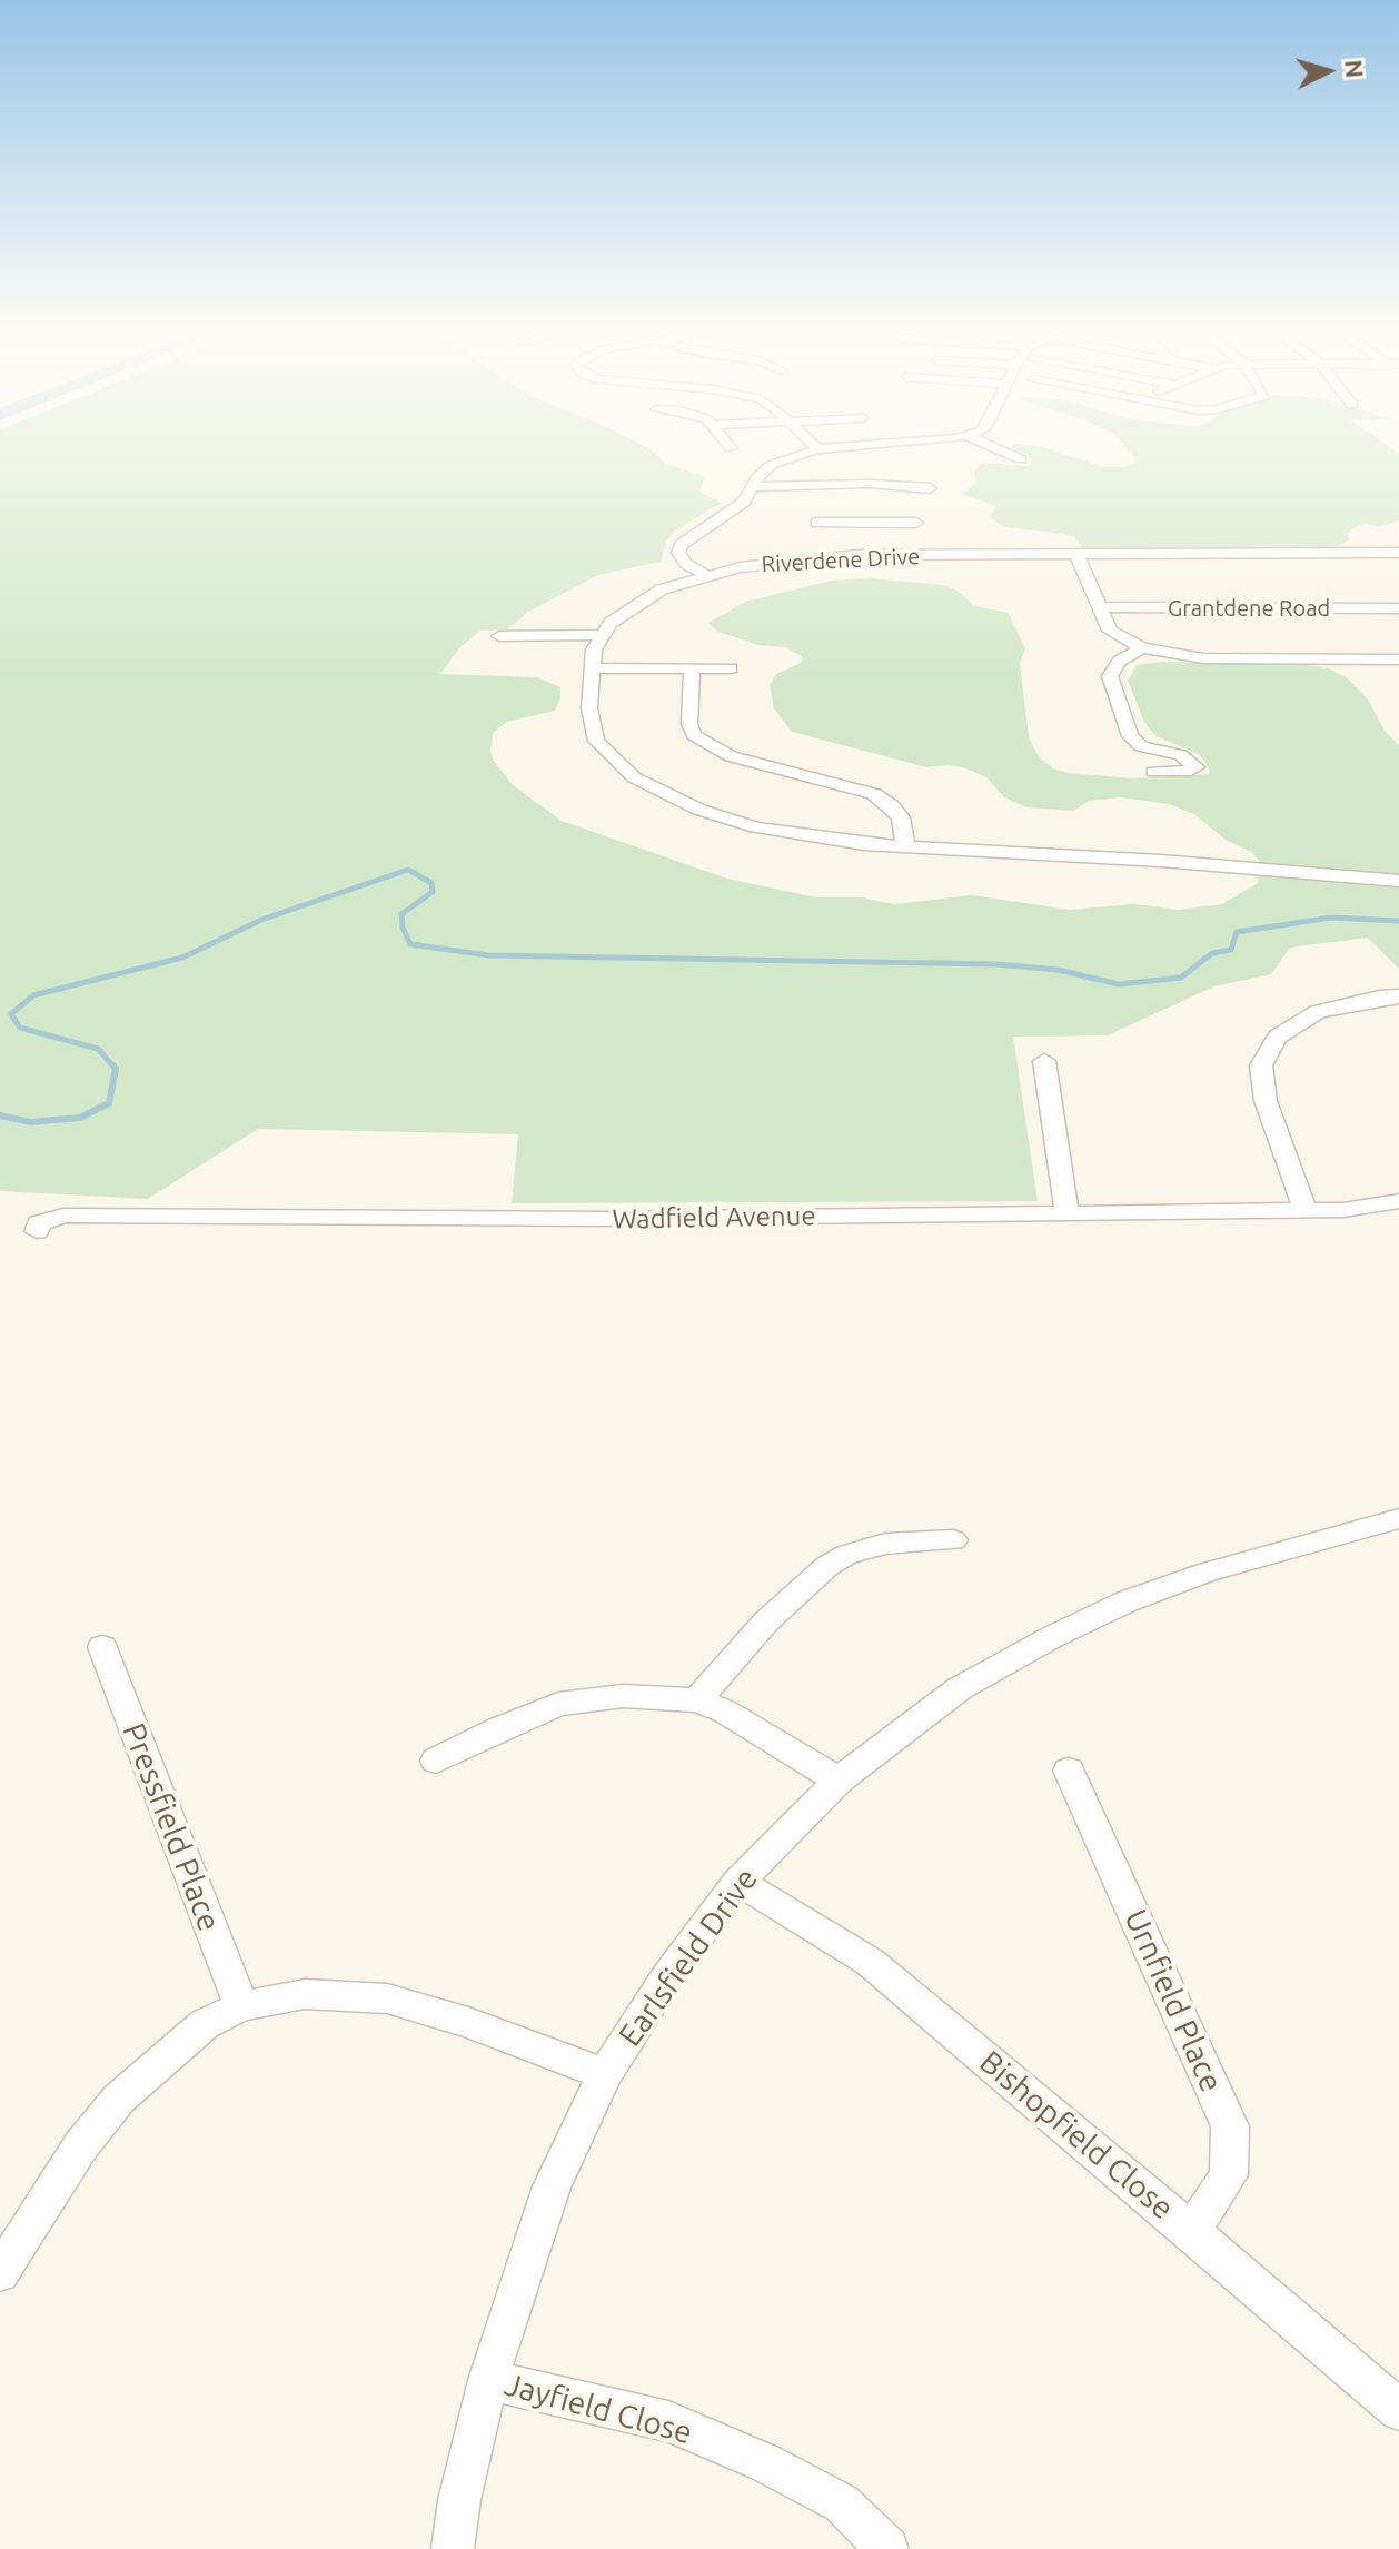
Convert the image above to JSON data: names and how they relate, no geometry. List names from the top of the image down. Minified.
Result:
{"streets":{"street":["Riverdene Drive","Grantdene Road","Wadfield Avenue","Pressfield Place","Earlsfield Drive","Urnfield Place","Bishopfield Close","Jayfield Close"]},"crossings":[["Earlsfield Drive","Bishopfield Close"],["Earlsfield Drive","Jayfield Close"],["Urnfield Place","Bishopfield Close"]],"north":"right"}
